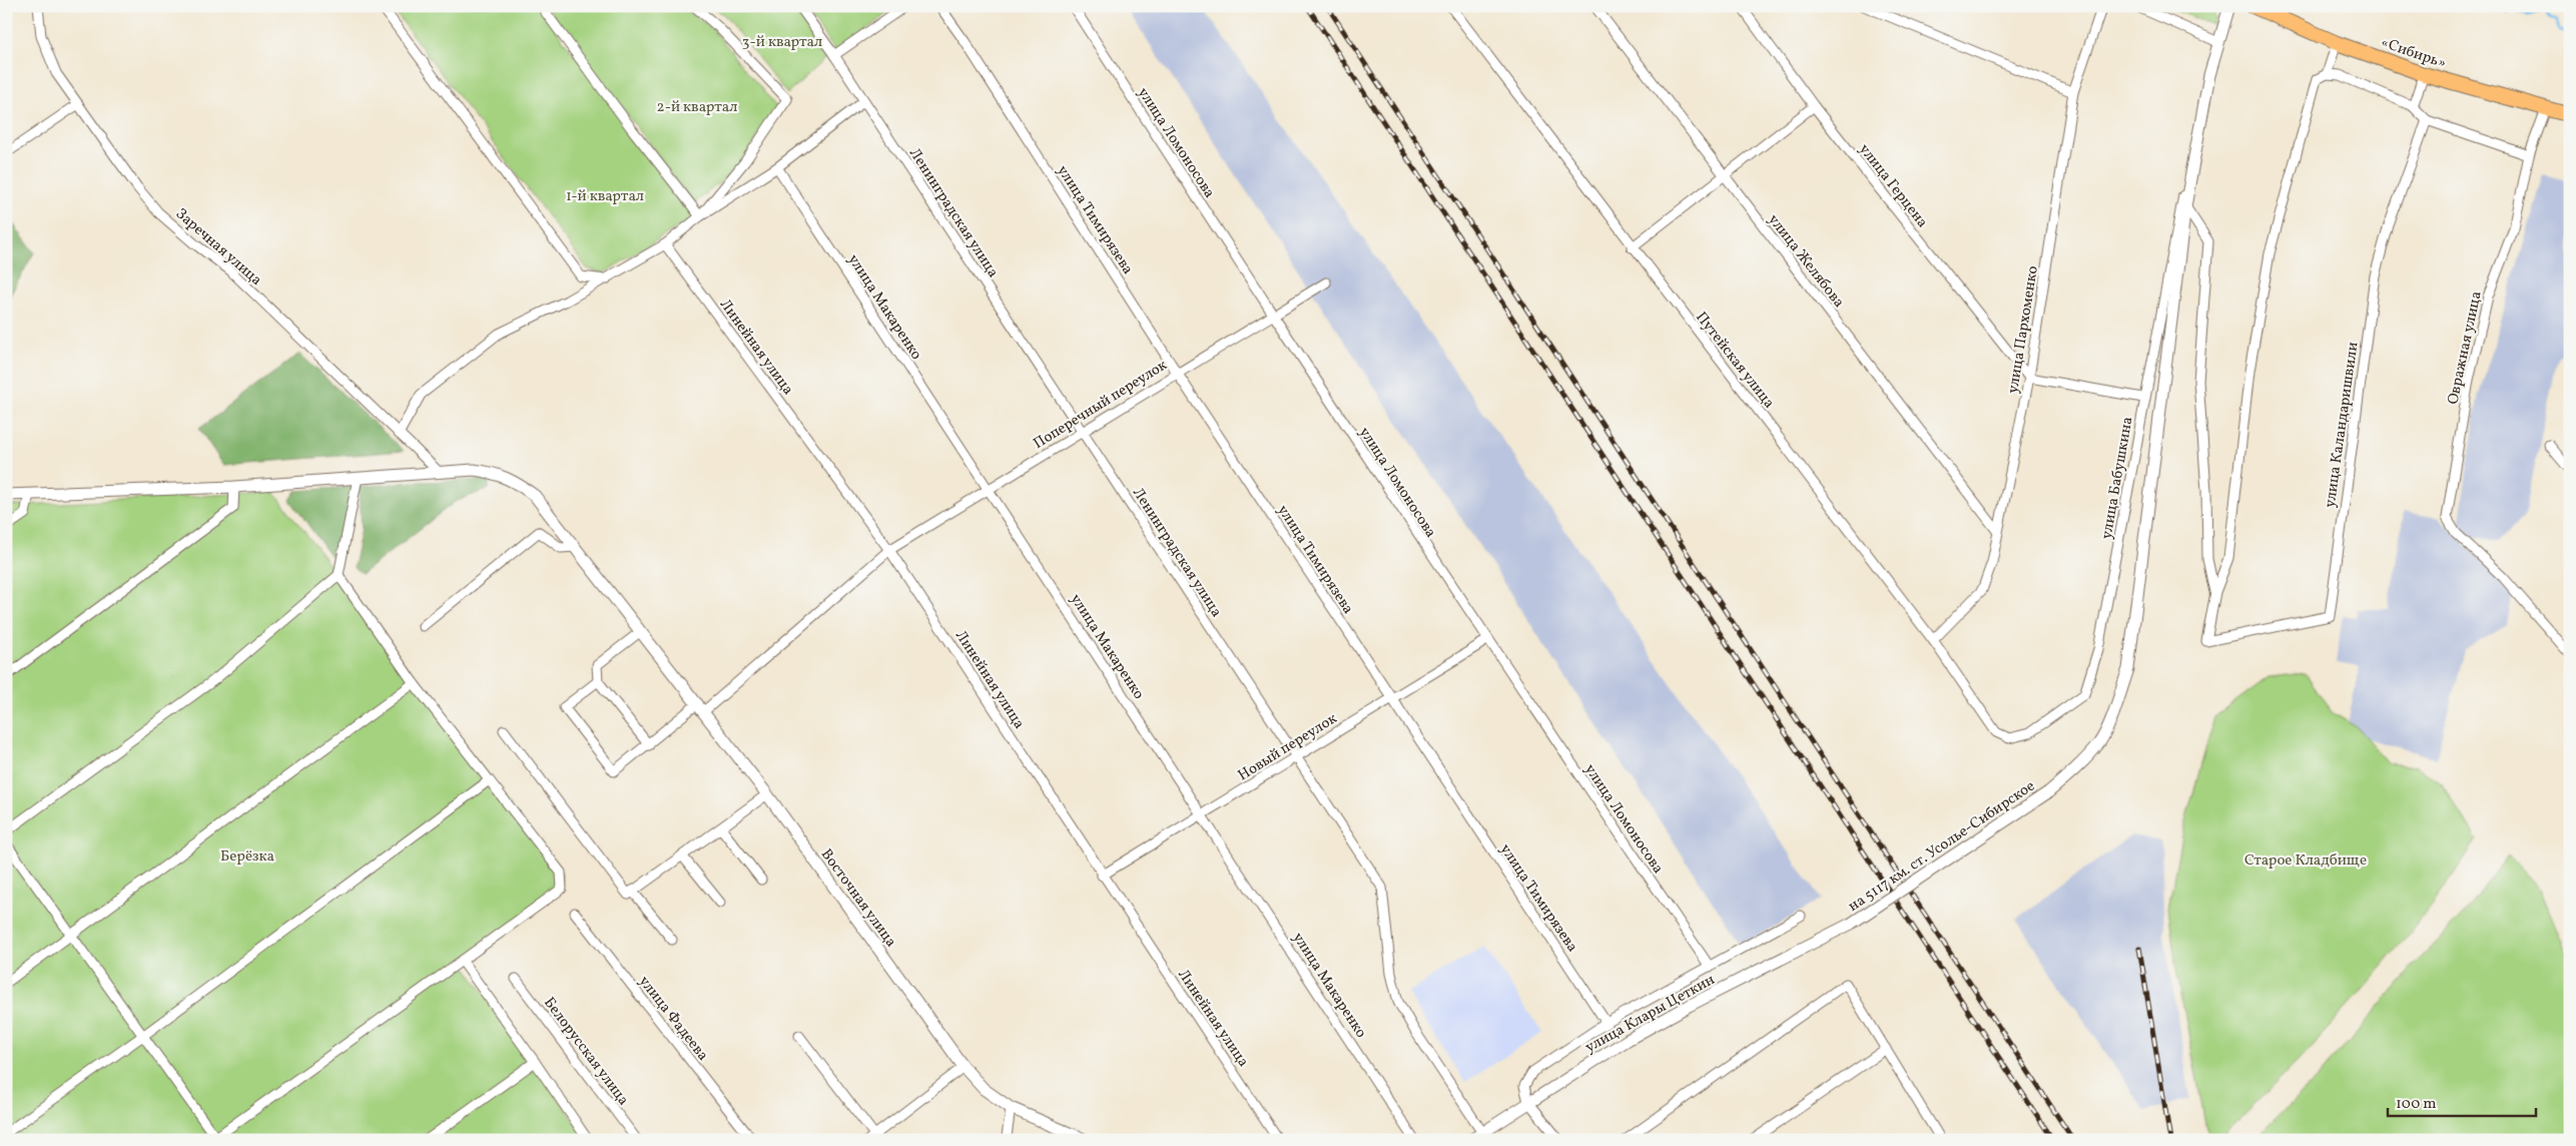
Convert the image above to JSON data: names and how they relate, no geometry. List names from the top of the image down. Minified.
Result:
{"streets":{"main road":["«Сибирь»"],"street":["улица Ломоносова","улица Герцена","Ленинградская улица","улица Тимирязева","Заречная улица","улица Желябова","улица Макаренко","улица Пархоменко","Линейная улица","Овражная улица","Путейская улица","Поперечный переулок","улица Каландаришвили","улица Бабушкина","Новый переулок","на 5117 км. ст. Усолье-Сибирское","Восточная улица","улица Клары Цеткин","улица Фадеева","Белорусская улица"]},"crossings":[["«Сибирь»","Овражная улица"],["улица Ломоносова","Поперечный переулок"],["улица Ломоносова","Новый переулок"],["улица Герцена","улица Пархоменко"],["Ленинградская улица","Поперечный переулок"],["Ленинградская улица","Новый переулок"],["Ленинградская улица","улица Клары Цеткин"],["улица Тимирязева","Поперечный переулок"],["улица Тимирязева","Новый переулок"],["Заречная улица","Восточная улица"],["улица Желябова","улица Пархоменко"],["улица Макаренко","Поперечный переулок"],["улица Макаренко","Новый переулок"],["улица Пархоменко","Путейская улица"],["Линейная улица","Поперечный переулок"],["Линейная улица","Новый переулок"],["Путейская улица","улица Бабушкина"],["Поперечный переулок","Восточная улица"],["улица Бабушкина","на 5117 км. ст. Усолье-Сибирское"],["на 5117 км. ст. Усолье-Сибирское","улица Клары Цеткин"]],"parks":["3-й квартал","2-й квартал","1-й квартал","Берёзка","Старое Кладбище"],"scale_bar":"100 m"}
